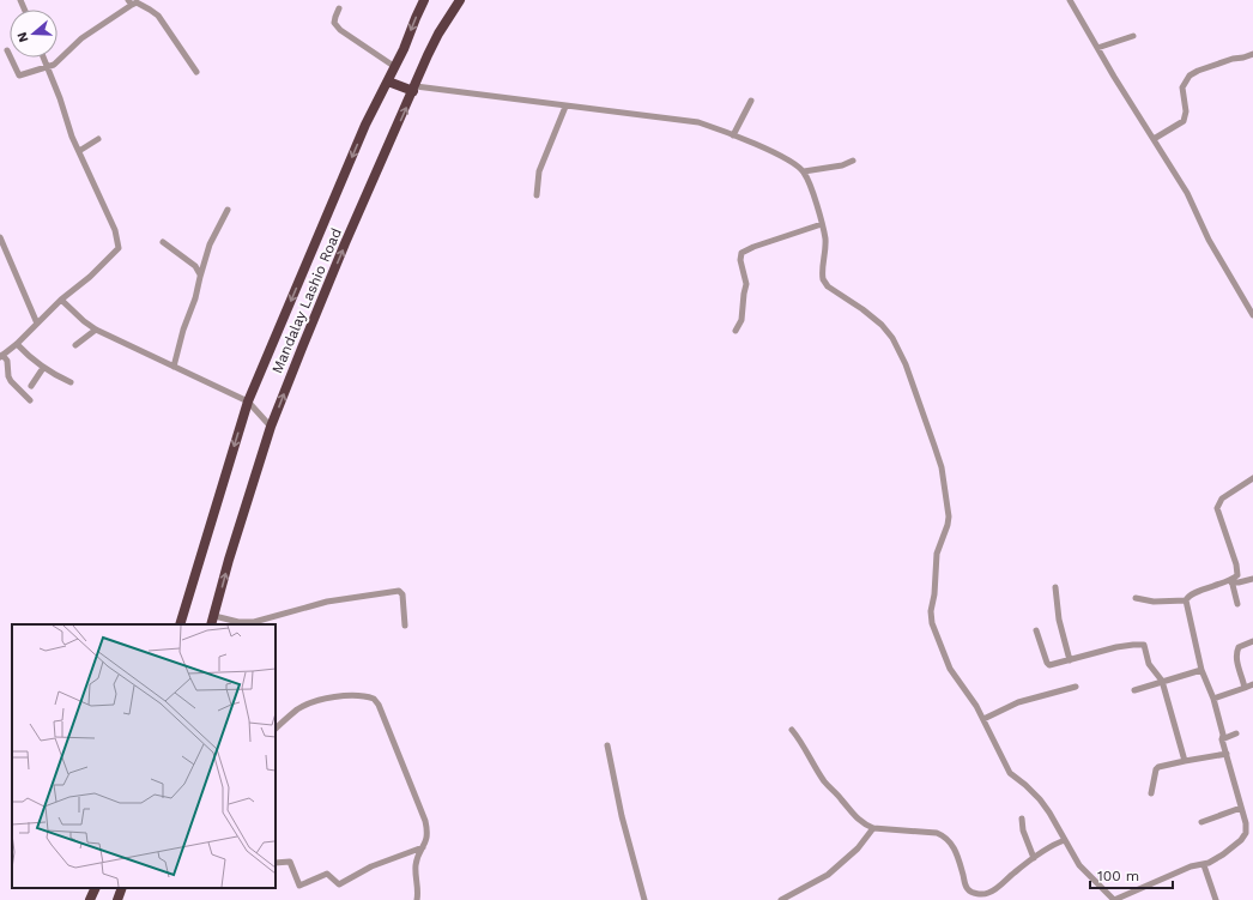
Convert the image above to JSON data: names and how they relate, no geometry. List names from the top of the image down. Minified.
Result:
{"streets":{"highway":["Mandalay Lashio Road"]},"scale_bar":"100 m","north":"left"}
